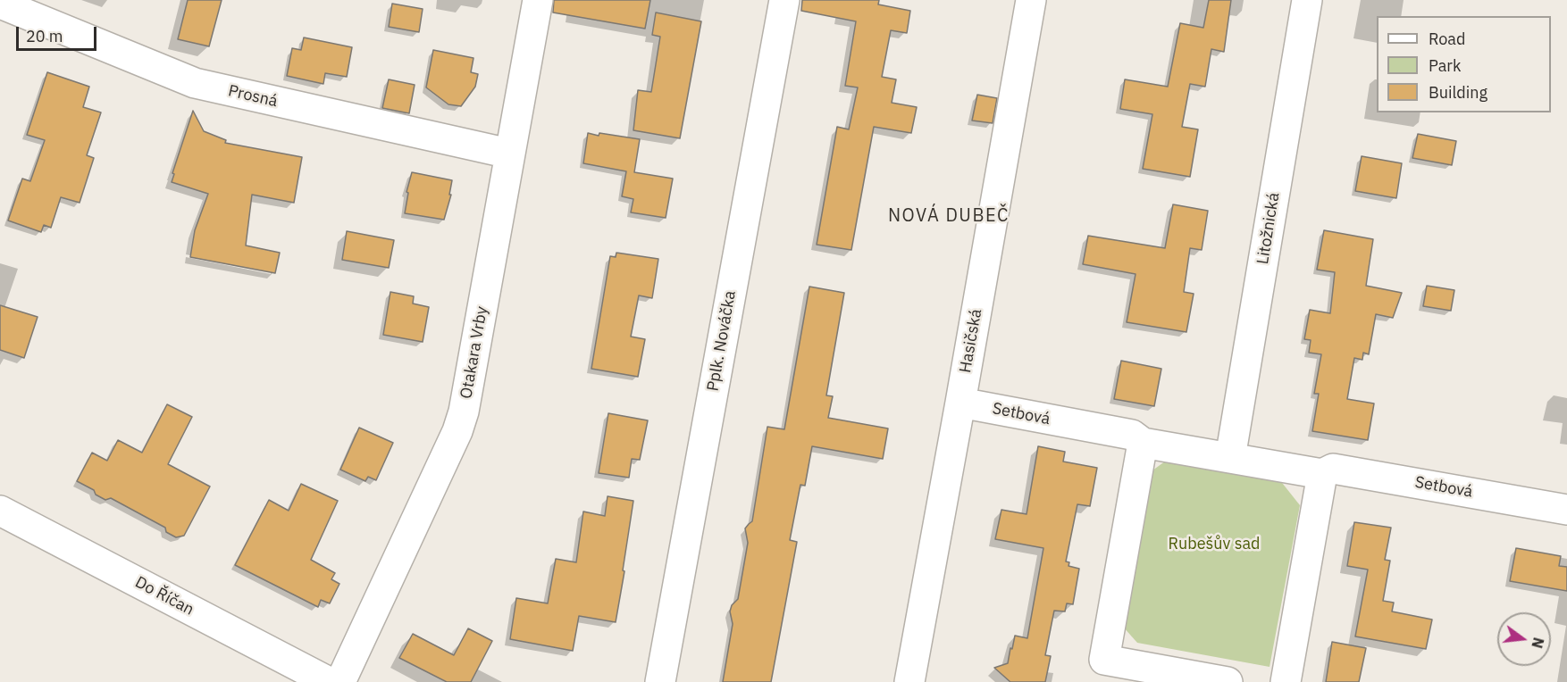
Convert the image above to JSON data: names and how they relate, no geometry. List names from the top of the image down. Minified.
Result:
{"streets":{"street":["Prosná","Litožnická","Pplk. Nováčka","Hasičská","Otakara Vrby","Setbová","Do Říčan"]},"crossings":[["Prosná","Otakara Vrby"],["Hasičská","Setbová"]],"districts":["NOVÁ DUBEČ"],"parks":["Rubešův sad"],"legend":["Road","Park","Building"],"scale_bar":"20 m","north":"right"}
